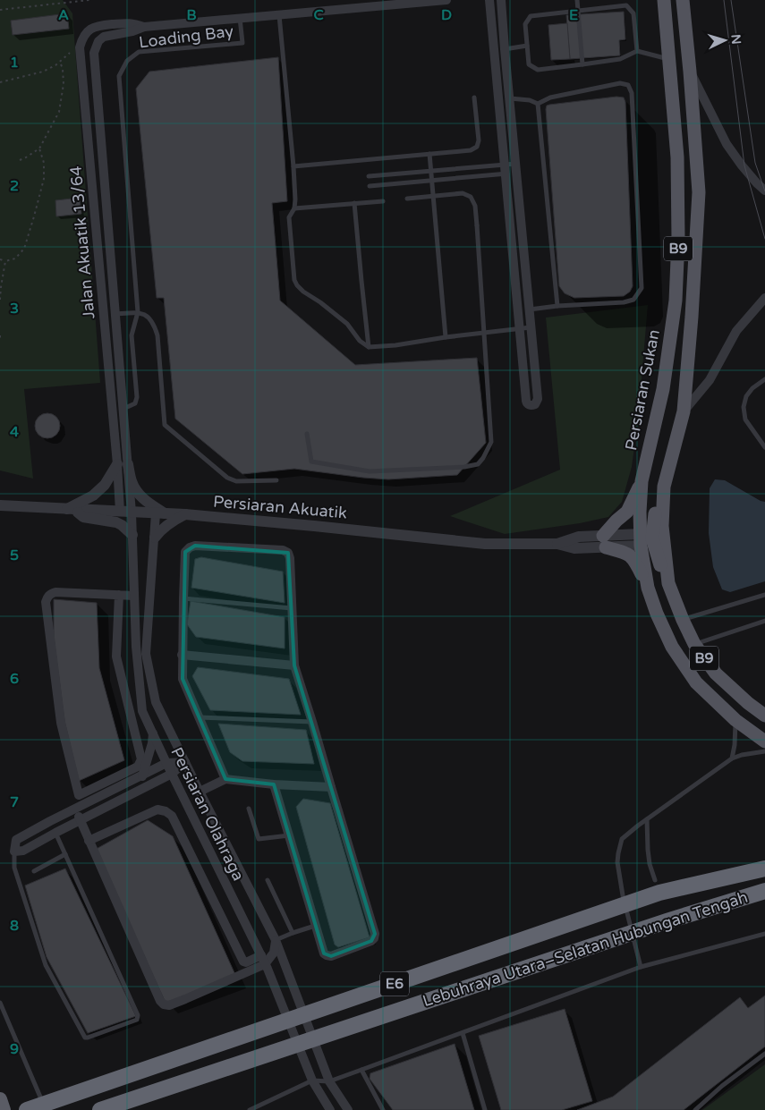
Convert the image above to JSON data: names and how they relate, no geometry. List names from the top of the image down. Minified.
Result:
{"streets":{"highway":["Lebuhraya Utara–Selatan Hubungan Tengah","E6"],"main road":["B9","Persiaran Sukan"],"street":["Jalan Akuatik 13/64","Persiaran Akuatik","Persiaran Olahraga"],"lane":["Loading Bay"]},"crossings":[["Loading Bay","Jalan Akuatik 13/64"],["Jalan Akuatik 13/64","Persiaran Akuatik"],["Jalan Akuatik 13/64","Persiaran Olahraga"],["Persiaran Sukan","Persiaran Akuatik"],["Persiaran Akuatik","Persiaran Olahraga"]],"north":"right","grid":{"columns":["A","B","C","D","E"],"rows":["1","2","3","4","5","6","7","8","9"]}}
